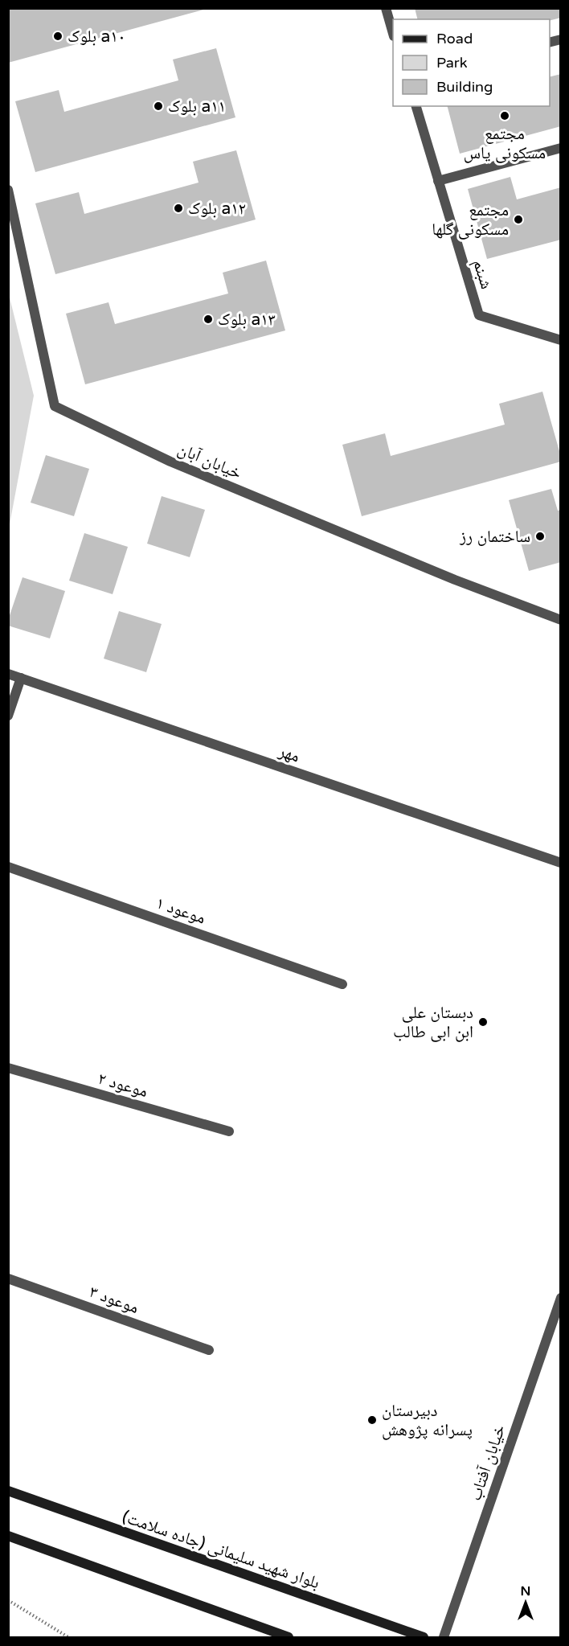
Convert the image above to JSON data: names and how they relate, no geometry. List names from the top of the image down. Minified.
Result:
{"streets":{"main road":["بلوار شهید سلیمانی (جاده سلامت)"],"street":["شبنم","خیابان آبان","مهر","موعود ۱","موعود ۲","موعود ۳","خیابان آفتاب"]},"places":["بلوک a۱۰","بلوک a۱۱","مجتمع مسکونی یاس","بلوک a۱۲","مجتمع مسکونی گلها","بلوک a۱۳","ساختمان رز","دبستان علی ابن ابی طالب","دبیرستان پسرانه پژوهش"],"legend":["Road","Park","Building"],"north":"top"}
